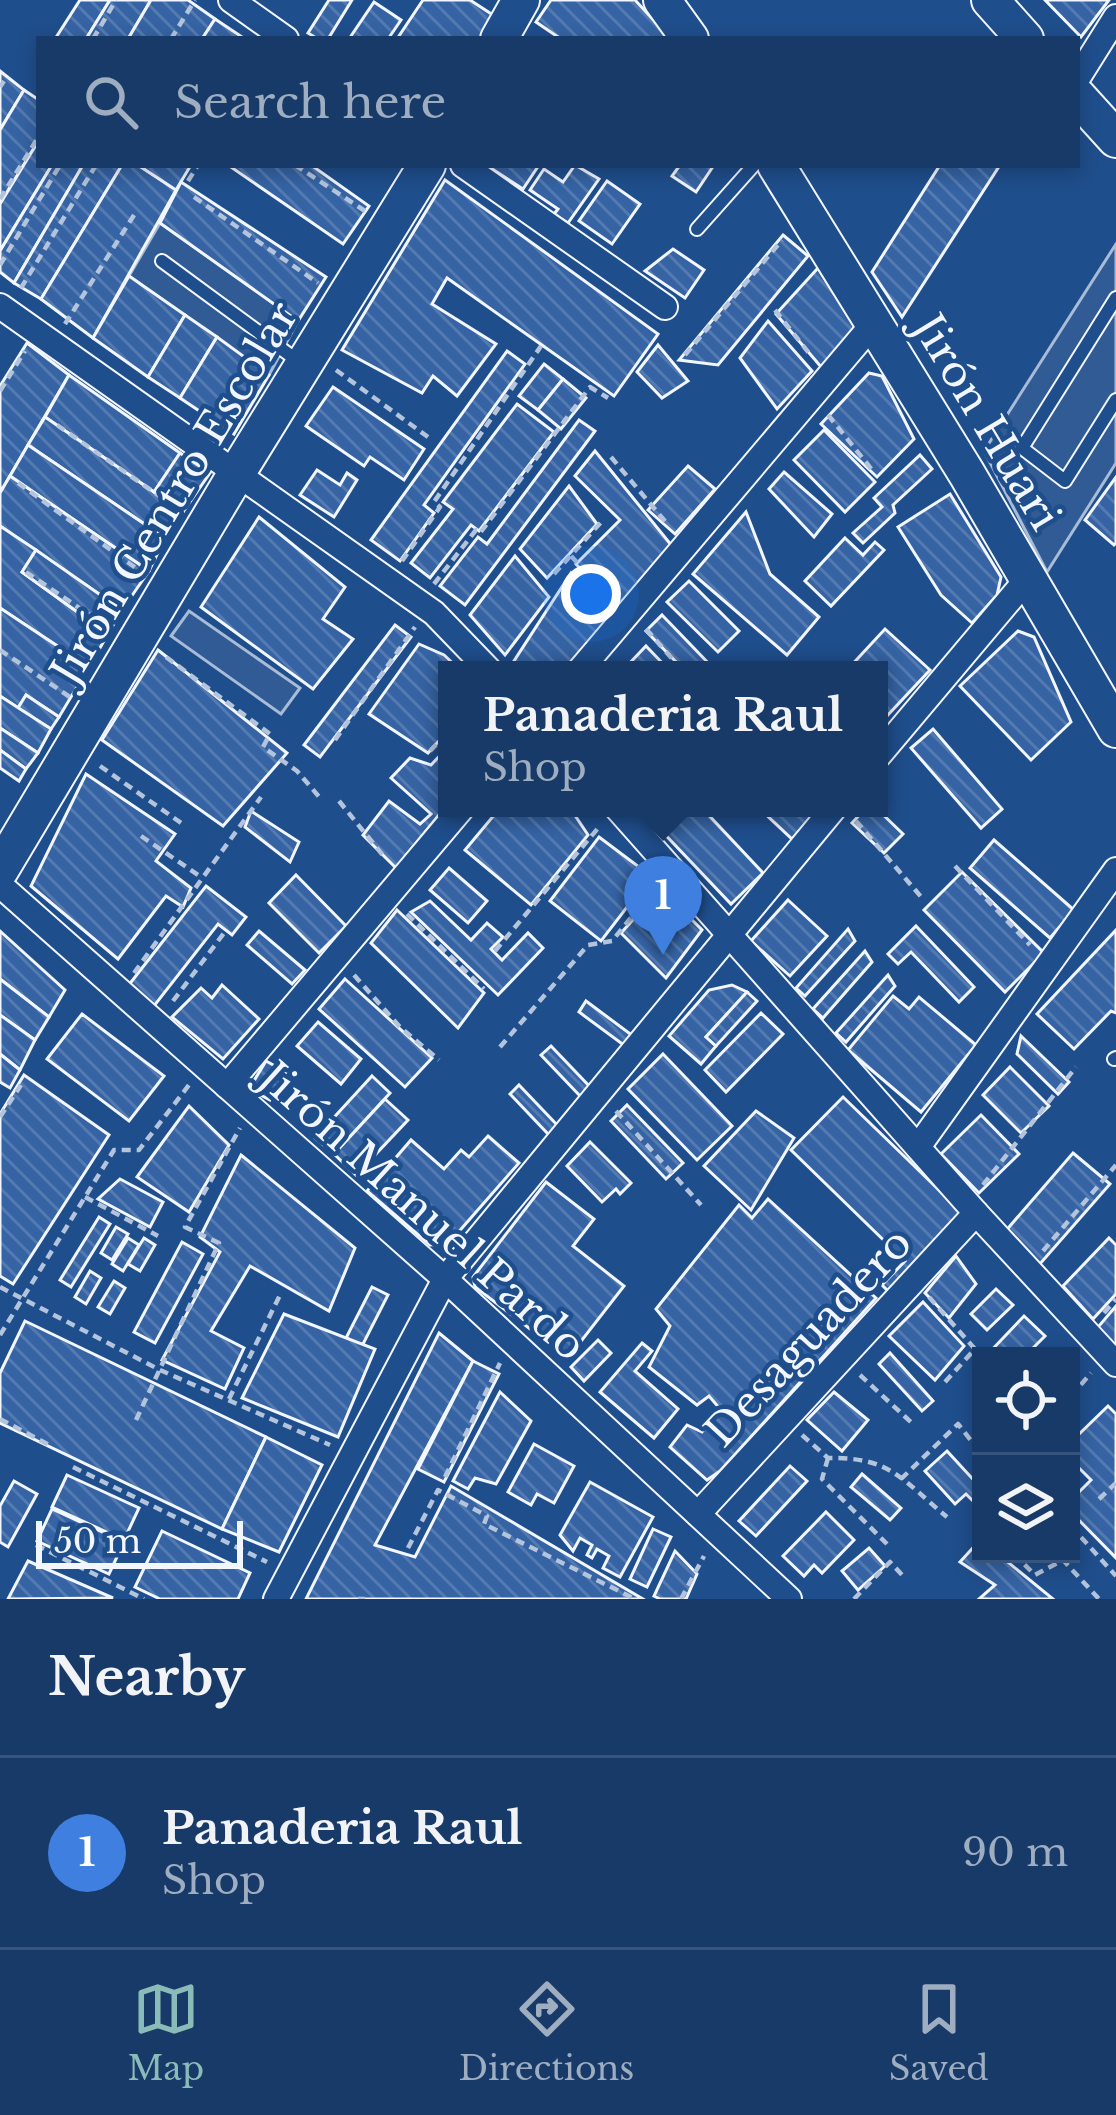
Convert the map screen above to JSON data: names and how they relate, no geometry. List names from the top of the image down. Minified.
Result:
{"streets":{"street":["Jirón Huari","Jirón Centro Escolar","Jirón Manuel Pardo","Desaguadero"]},"crossings":[["Jirón Manuel Pardo","Desaguadero"]],"scale_bar":"50 m","page":{"search":"Search here","popup":["Panaderia Raul","Shop"],"pins":"1","scale":"50 m","heading":"Nearby","list":[{"mark":"1","name":"Panaderia Raul","note":"Shop","value":"90 m"}],"nav":["Map","Directions","Saved"]}}
